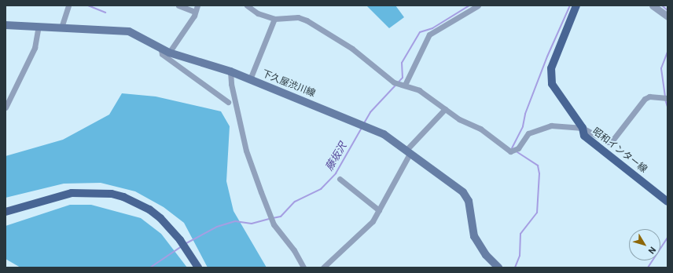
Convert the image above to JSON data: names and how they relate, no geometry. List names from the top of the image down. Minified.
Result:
{"streets":{"main road":["下久屋渋川線","昭和インター線"]},"water":["藤坂沢"],"north":"bottom right"}
